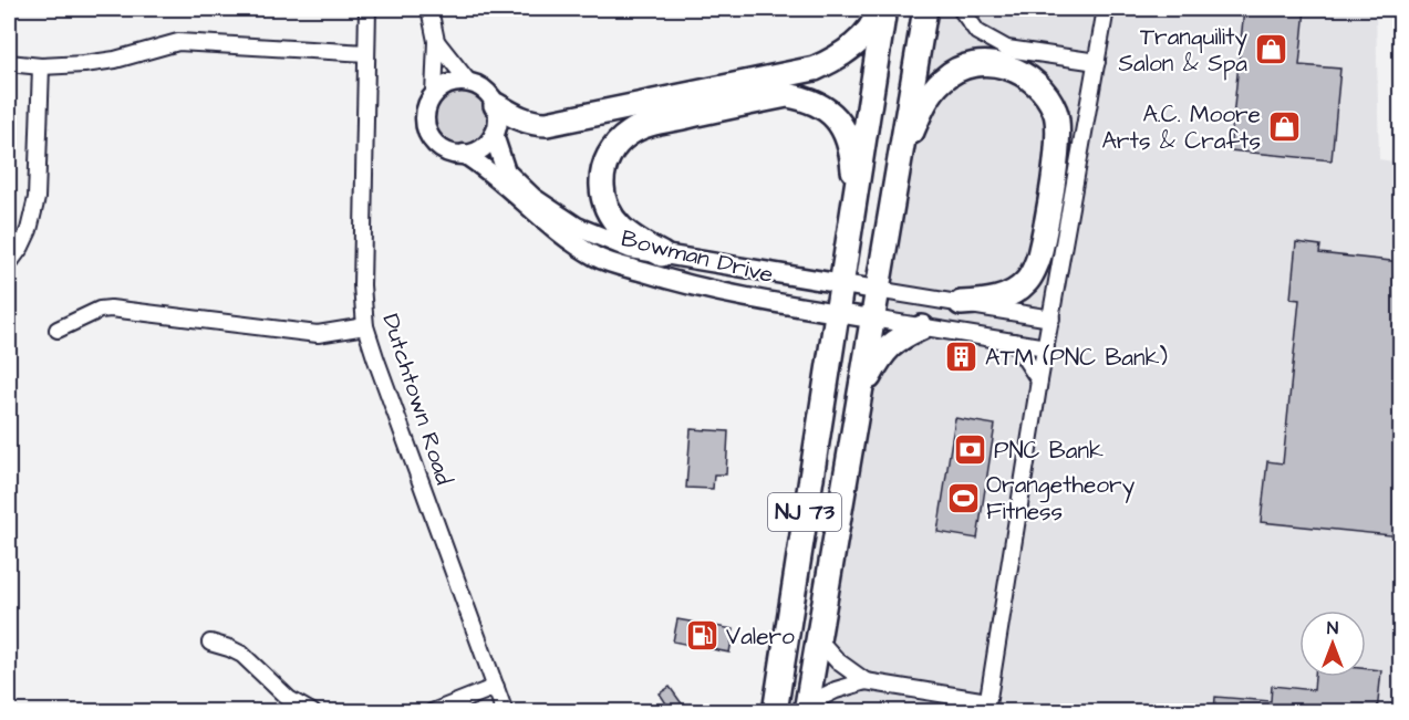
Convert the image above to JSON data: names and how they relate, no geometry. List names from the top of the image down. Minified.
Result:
{"streets":{"highway":["NJ 73"],"street":["Bowman Drive","Dutchtown Road"]},"crossings":[["Bowman Drive","NJ 73"]],"places":{"shop":["Tranquility Salon & Spa","A.C. Moore Arts & Crafts"],"building":["ATM (PNC Bank)"],"bank":["PNC Bank"],"sports":["Orangetheory Fitness"],"fuel station":["Valero"]},"north":"top"}
